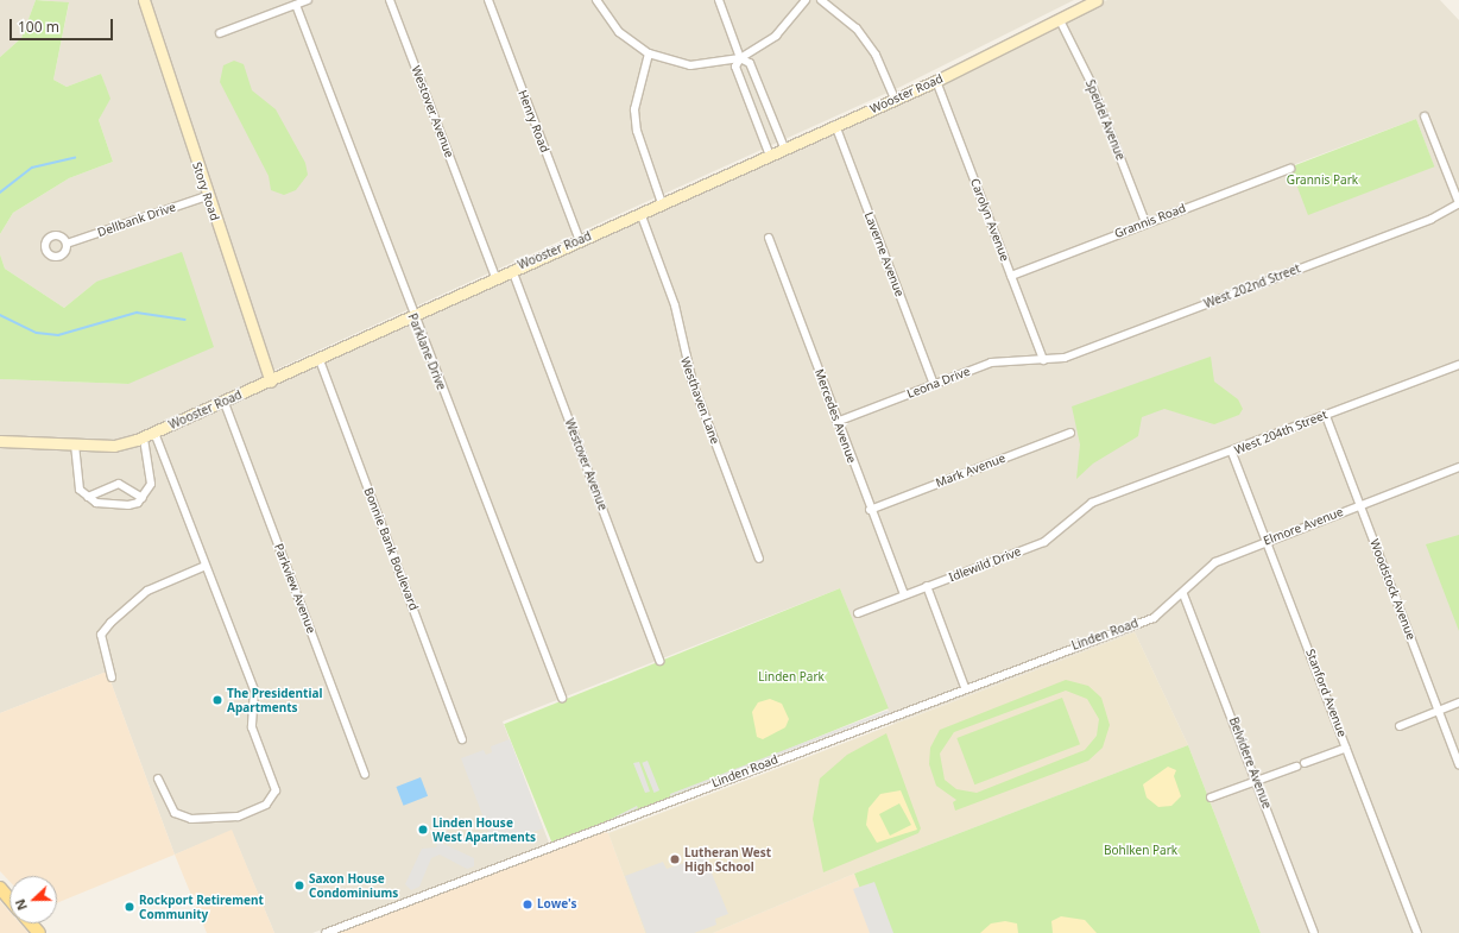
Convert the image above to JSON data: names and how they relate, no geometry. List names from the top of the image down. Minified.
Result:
{"streets":{"main road":["Wooster Road","Story Road"],"street":["Westover Avenue","Speidel Avenue","Henry Road","Dellbank Drive","Carolyn Avenue","Grannis Road","Laverne Avenue","West 202nd Street","Parklane Drive","Leona Drive","Westhaven Lane","Mercedes Avenue","West 204th Street","Mark Avenue","Elmore Avenue","Bonnie Bank Boulevard","Idlewild Drive","Parkview Avenue","Woodstock Avenue","Linden Road","Stanford Avenue","Belvidere Avenue"]},"crossings":[["Wooster Road","Westover Avenue"],["Wooster Road","Speidel Avenue"],["Wooster Road","Henry Road"],["Wooster Road","Story Road"],["Wooster Road","Carolyn Avenue"],["Wooster Road","Laverne Avenue"],["Wooster Road","Parklane Drive"],["Wooster Road","Westhaven Lane"],["Wooster Road","Bonnie Bank Boulevard"],["Wooster Road","Parkview Avenue"],["Speidel Avenue","Grannis Road"],["Story Road","Dellbank Drive"],["Carolyn Avenue","Grannis Road"],["Carolyn Avenue","West 202nd Street"],["Carolyn Avenue","Leona Drive"],["Laverne Avenue","Leona Drive"],["West 202nd Street","Leona Drive"],["Leona Drive","Mercedes Avenue"],["Mercedes Avenue","Mark Avenue"],["Mercedes Avenue","Idlewild Drive"],["West 204th Street","Idlewild Drive"],["West 204th Street","Woodstock Avenue"],["West 204th Street","Stanford Avenue"],["Elmore Avenue","Woodstock Avenue"],["Elmore Avenue","Linden Road"],["Elmore Avenue","Stanford Avenue"],["Elmore Avenue","Belvidere Avenue"]],"parks":["Grannis Park","Linden Park","Bohlken Park"],"places":["The Presidential Apartments","Linden House West Apartments","Lutheran West High School","Saxon House Condominiums","Lowe's","Rockport Retirement Community"],"scale_bar":"100 m","north":"left"}
